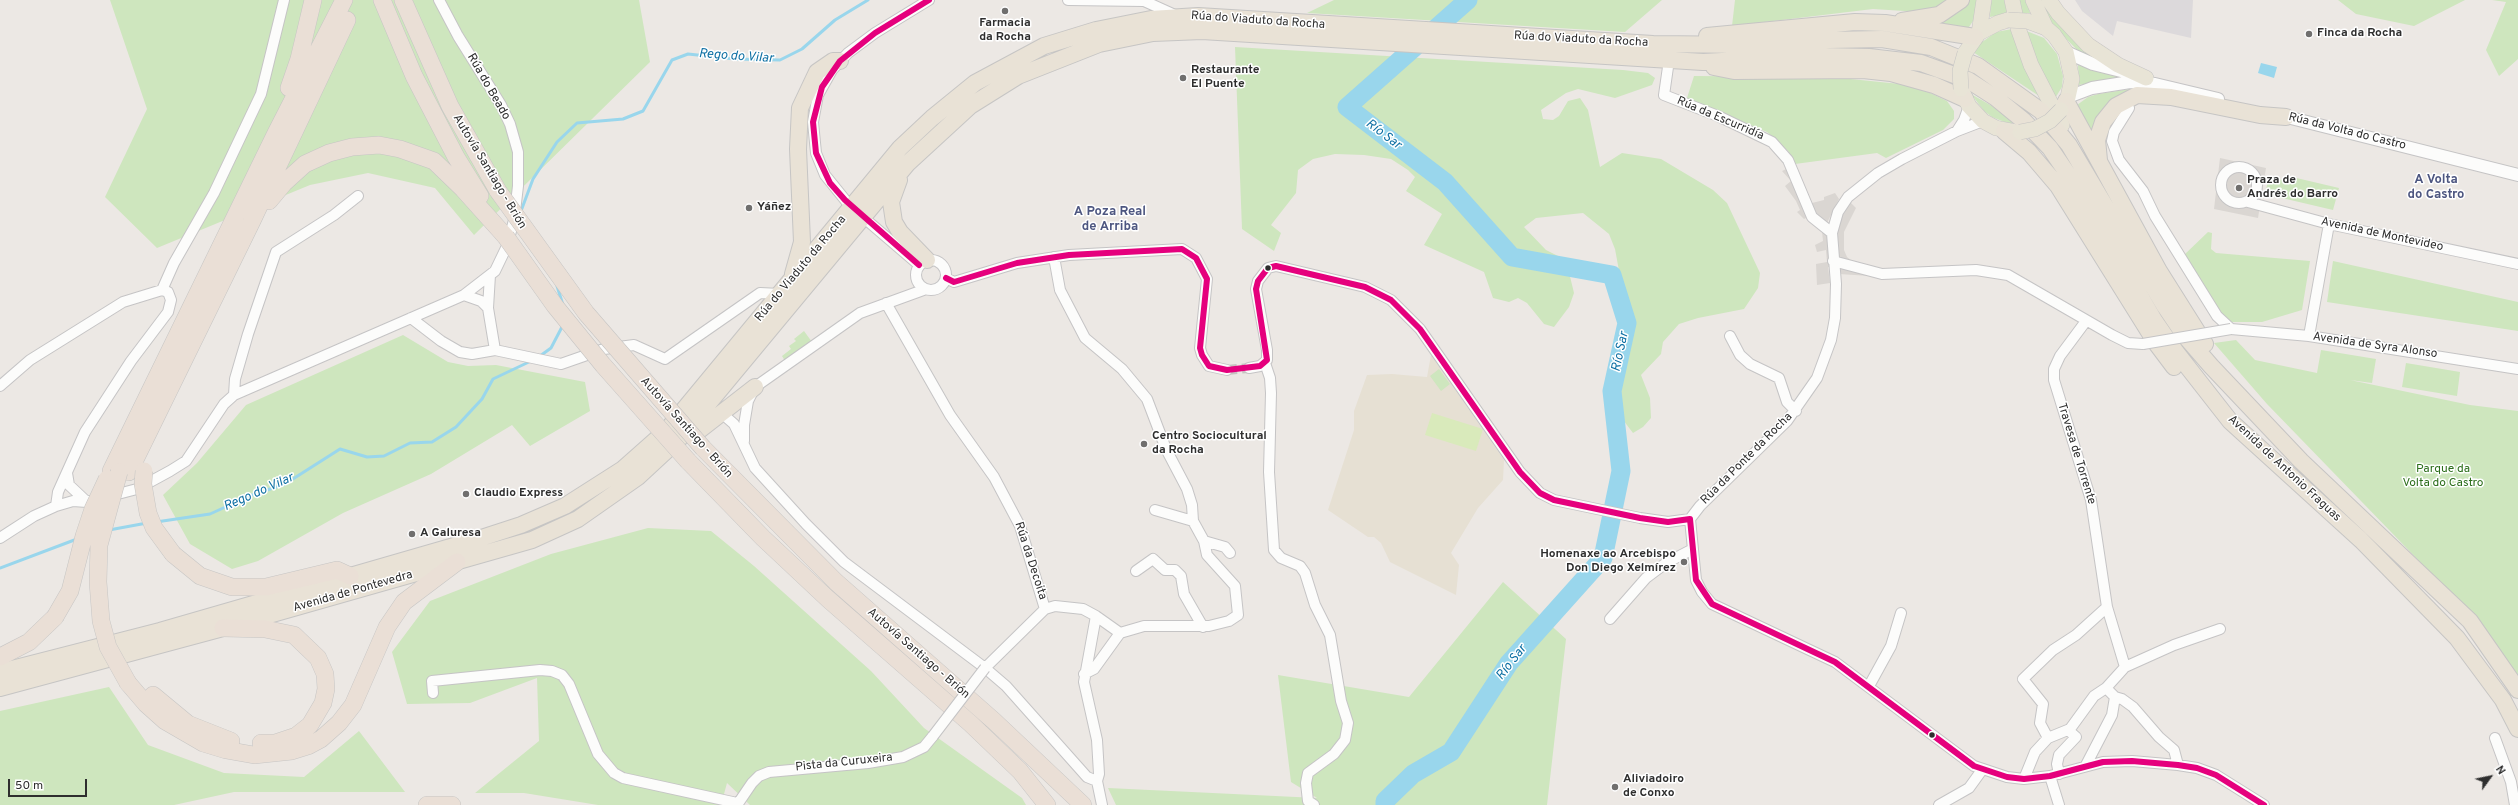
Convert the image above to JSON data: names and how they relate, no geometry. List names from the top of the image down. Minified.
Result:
{"streets":{"highway":["Rúa do Viaduto da Rocha","Autovía Santiago - Brión","Avenida de Antonio Fraguas","Avenida de Pontevedra"],"main road":["Rúa da Volta do Castro"],"street":["Rúa do Beado","Rúa da Escurridía","Avenida de Montevideo","Avenida de Syra Alonso","Travesa de Torrente","Rúa da Ponte da Rocha","Rúa da Decoita","Pista da Curuxeira"]},"crossings":[["Rúa do Viaduto da Rocha","Rúa da Escurridía"],["Rúa do Viaduto da Rocha","Avenida de Antonio Fraguas"],["Rúa do Viaduto da Rocha","Avenida de Pontevedra"],["Avenida de Syra Alonso","Travesa de Torrente"],["Avenida de Syra Alonso","Rúa da Ponte da Rocha"],["Rúa da Decoita","Pista da Curuxeira"]],"districts":["A Volta do Castro","A Poza Real de Arriba"],"water":["Rego do Vilar","Río Sar"],"parks":["Parque da Volta do Castro"],"places":["Farmacia da Rocha","Finca da Rocha","Restaurante El Puente","Praza de Andrés do Barro","Yáñez","Centro Sociocultural da Rocha","Claudio Express","A Galuresa","Homenaxe ao Arcebispo Don Diego Xelmírez","Aliviadoiro de Conxo"],"scale_bar":"50 m","north":"top right"}
